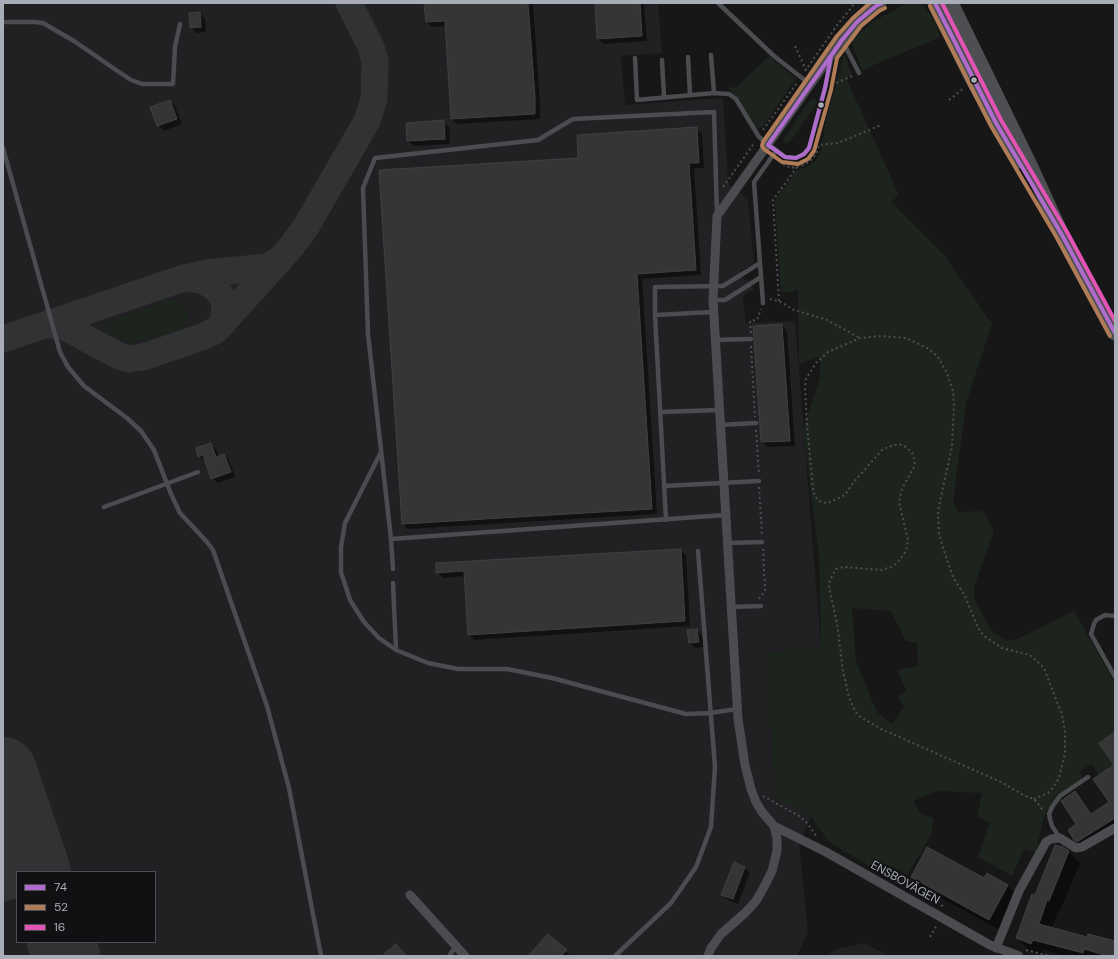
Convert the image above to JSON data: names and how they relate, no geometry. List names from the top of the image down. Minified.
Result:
{"streets":{"street":["ENSBOVÄGEN"]},"lines":["transit line 74","transit line 52","transit line 16"],"legend":["74","52","16"]}
